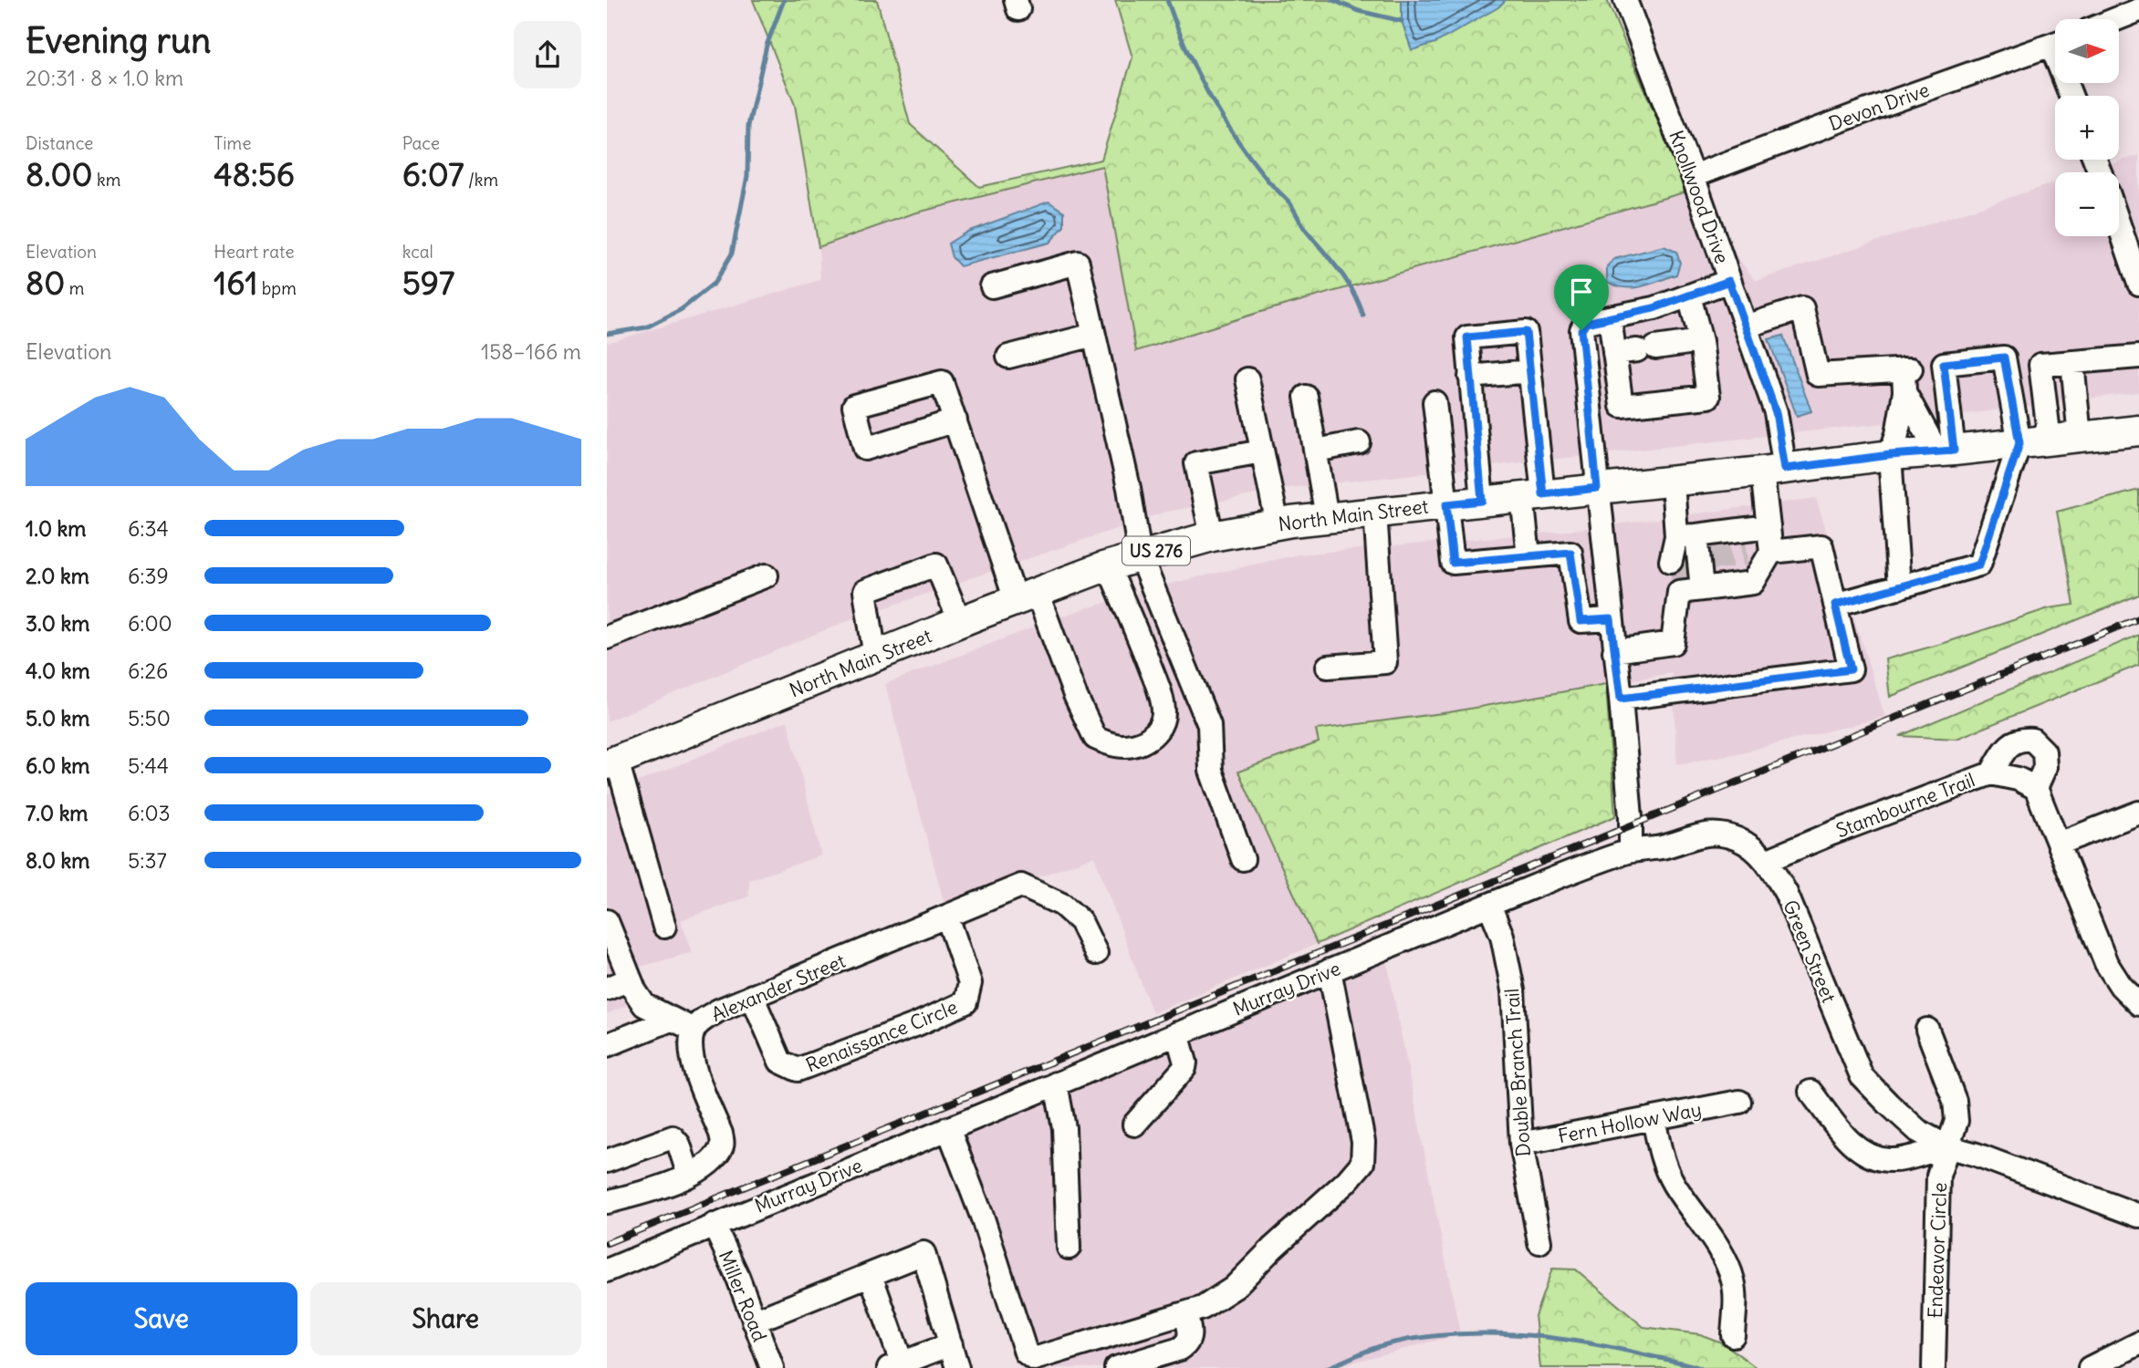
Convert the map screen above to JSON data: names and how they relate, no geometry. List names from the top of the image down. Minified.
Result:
{"streets":{"main road":["North Main Street","US 276"],"street":["Devon Drive","Knollwood Drive","Stambourne Trail","Green Street","Alexander Street","Murray Drive","Renaissance Circle","Double Branch Trail","Fern Hollow Way","Endeavor Circle","Miller Road"]},"crossings":[["Devon Drive","Knollwood Drive"],["Knollwood Drive","North Main Street"],["Stambourne Trail","Green Street"],["Green Street","Murray Drive"],["Green Street","Endeavor Circle"],["Alexander Street","Renaissance Circle"],["Murray Drive","Double Branch Trail"],["Murray Drive","Miller Road"],["Double Branch Trail","Fern Hollow Way"]],"north":"right","page":{"heading":["Evening run","20:31 · 8 × 1.0 km"],"map_buttons":["+","−"],"stats":[["Distance","8.00 km"],["Time","48:56"],["Pace","6:07 /km"],["Elevation","80 m"],["Heart rate","161 bpm"],["kcal","597"]],"chart":["Elevation","158–166 m"],"list":[{"name":"1.0 km","note":"6:34"},{"name":"2.0 km","note":"6:39"},{"name":"3.0 km","note":"6:00"},{"name":"4.0 km","note":"6:26"},{"name":"5.0 km","note":"5:50"},{"name":"6.0 km","note":"5:44"},{"name":"7.0 km","note":"6:03"},{"name":"8.0 km","note":"5:37"}],"buttons":["Save","Share"]}}
